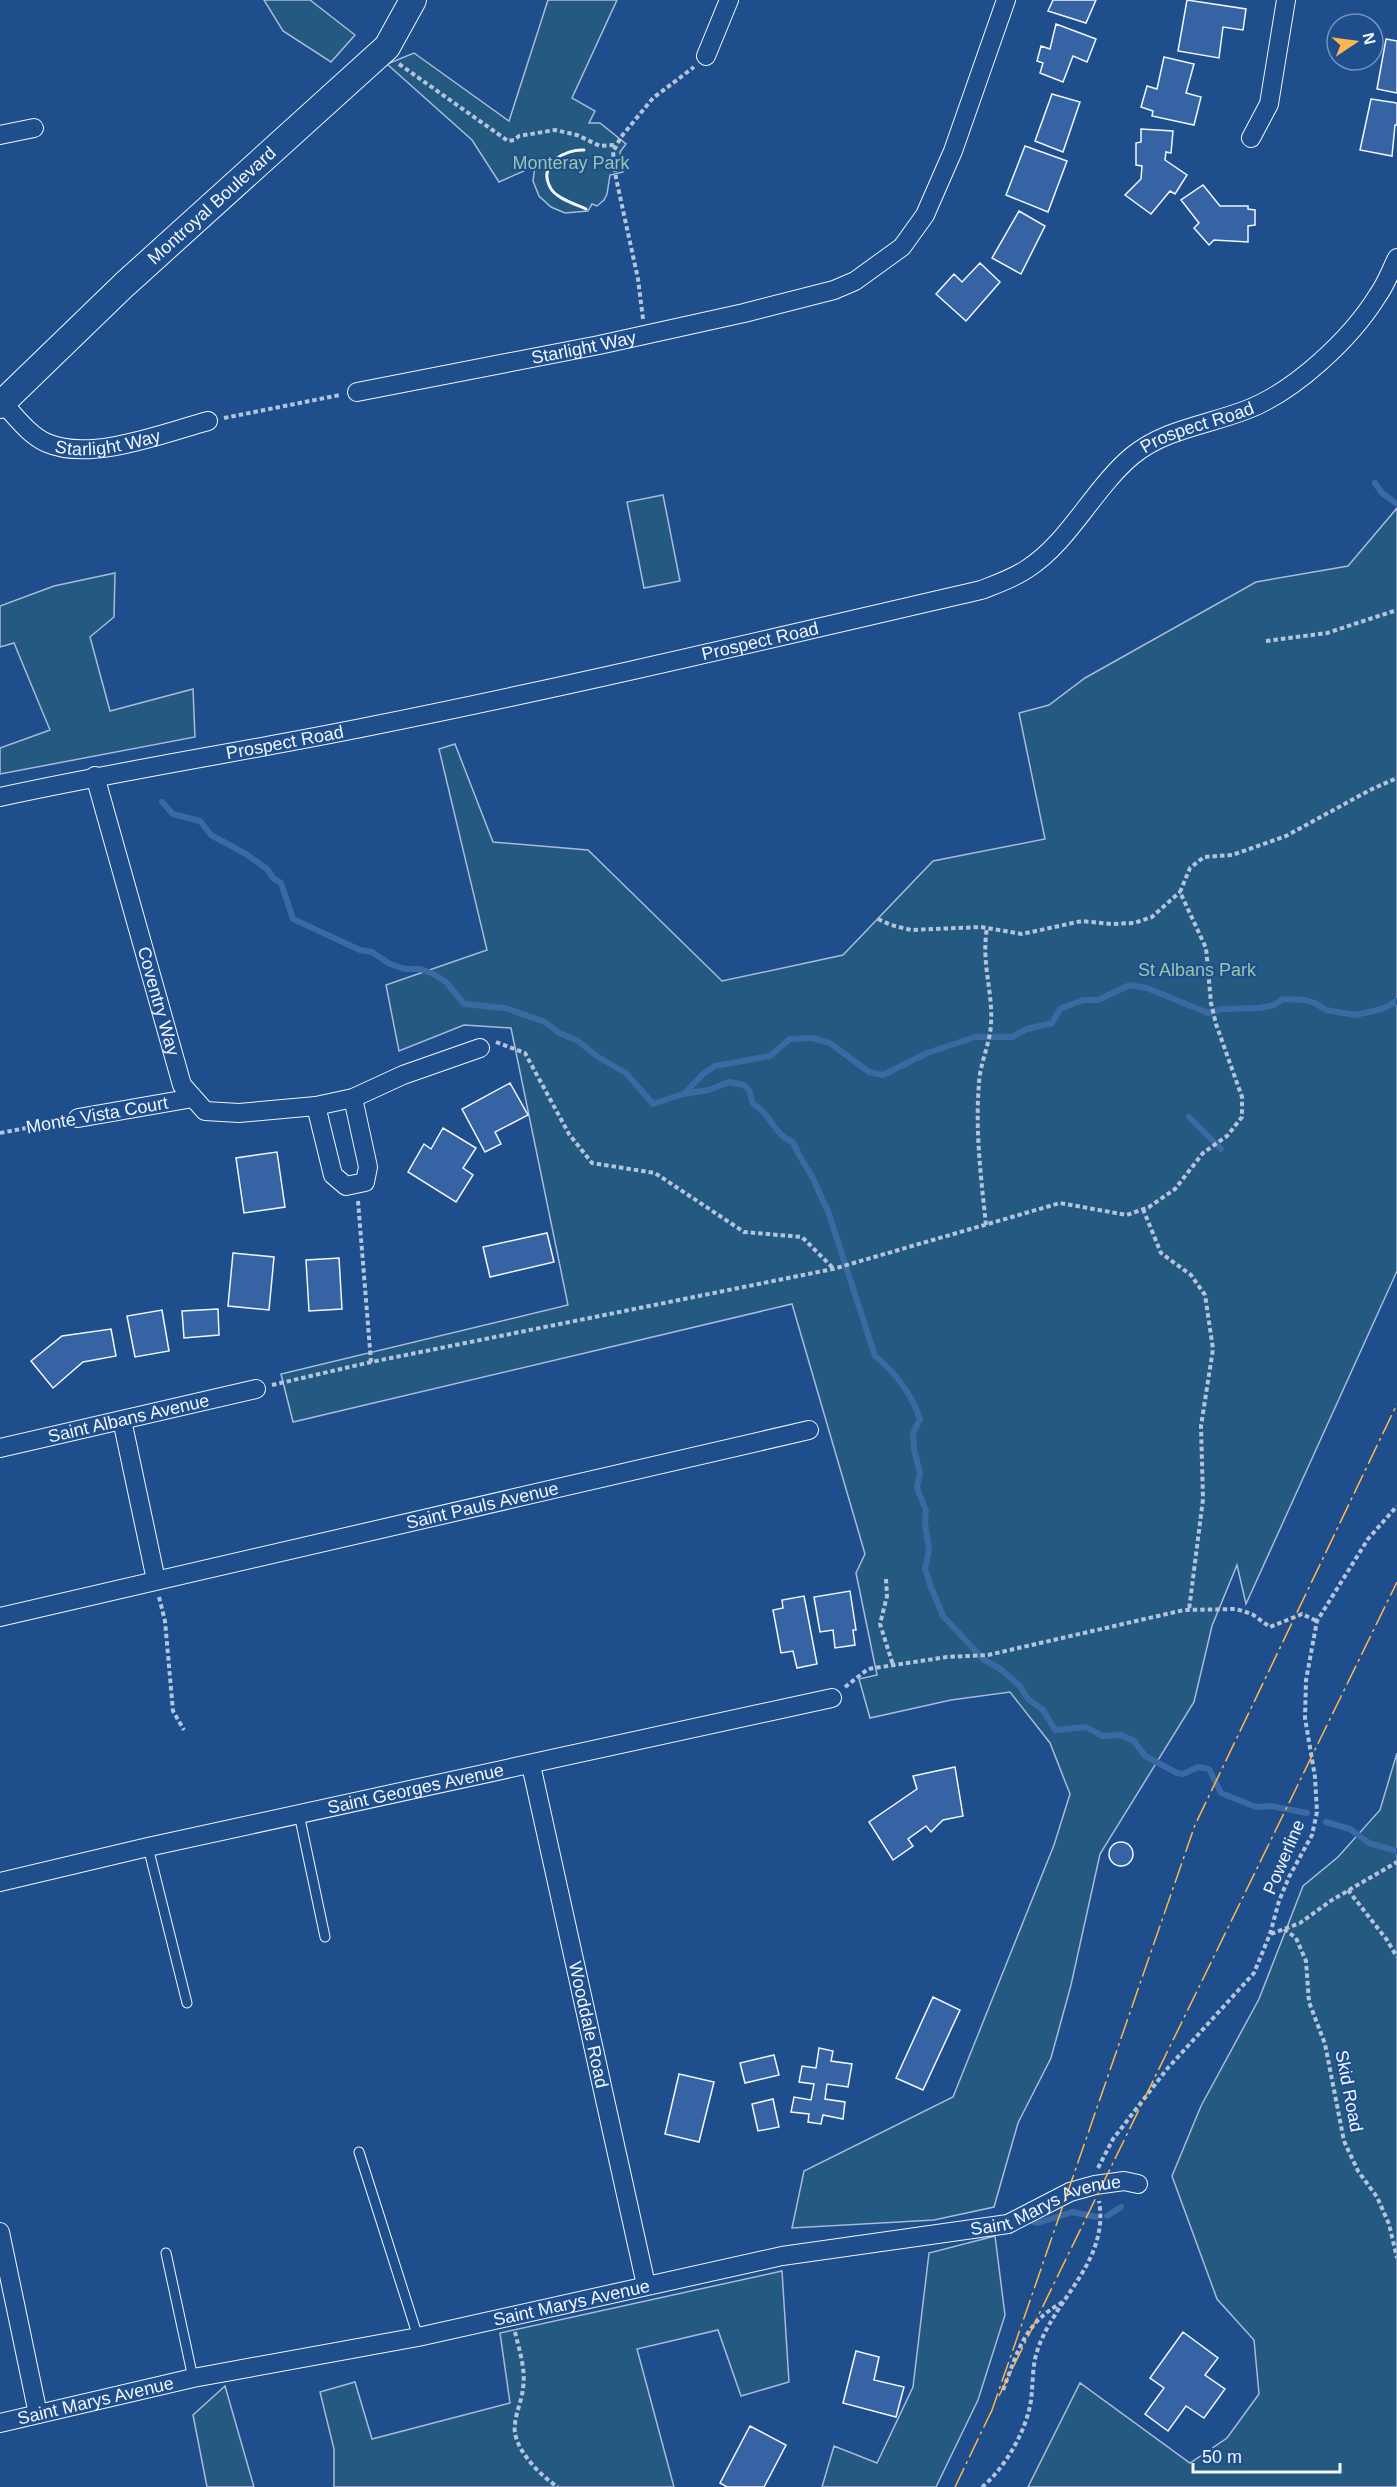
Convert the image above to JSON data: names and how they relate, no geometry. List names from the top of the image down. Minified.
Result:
{"streets":{"street":["Montroyal Boulevard","Starlight Way","Prospect Road","Coventry Way","Monte Vista Court","Saint Albans Avenue","Saint Pauls Avenue","Saint Georges Avenue","Wooddale Road","Saint Marys Avenue"],"path":["Powerline","Skid Road"]},"crossings":[["Montroyal Boulevard","Starlight Way"],["Prospect Road","Coventry Way"],["Coventry Way","Monte Vista Court"],["Saint Georges Avenue","Wooddale Road"],["Powerline","Saint Marys Avenue"],["Wooddale Road","Saint Marys Avenue"]],"parks":["Monteray Park","St Albans Park"],"scale_bar":"50 m","north":"right"}
